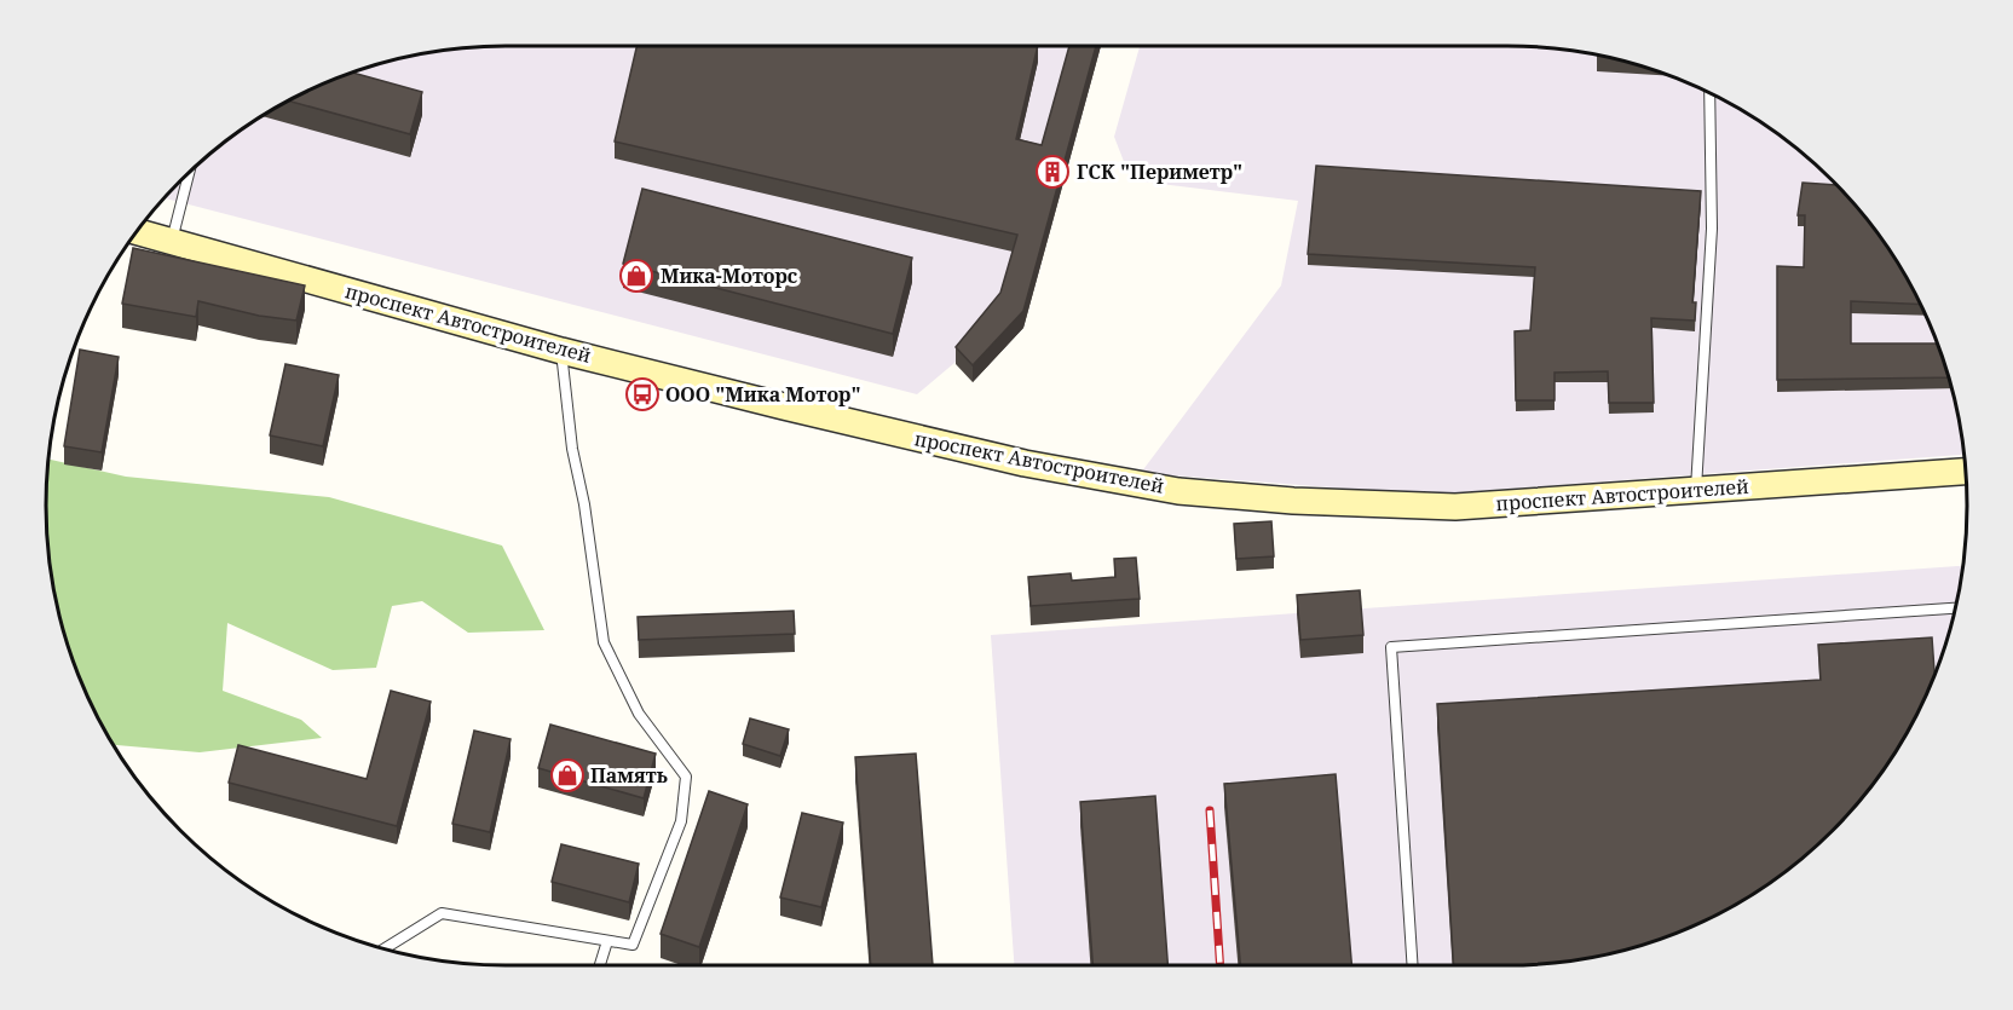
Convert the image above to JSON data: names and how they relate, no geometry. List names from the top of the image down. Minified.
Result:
{"streets":{"main road":["проспект Автостроителей"]},"places":{"building":["ГСК \"Периметр\""],"shop":["Мика-Моторс","Память"],"bus stop":["ООО \"Мика Мотор\""]}}
